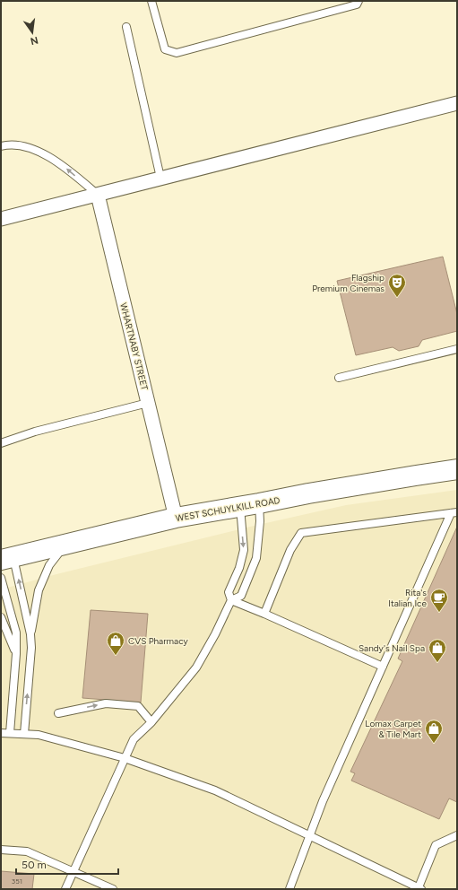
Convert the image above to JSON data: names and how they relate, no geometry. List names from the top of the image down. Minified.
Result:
{"streets":{"main road":["WEST SCHUYLKILL ROAD"],"street":["WHARTNABY STREET"]},"crossings":[["WHARTNABY STREET","WEST SCHUYLKILL ROAD"]],"places":{"theatre":["Flagship Premium Cinemas"],"cafe":["Rita's Italian Ice"],"shop":["CVS Pharmacy","Sandy's Nail Spa","Lomax Carpet & Tile Mart"]},"house_numbers":["351"],"scale_bar":"50 m","north":"bottom"}
